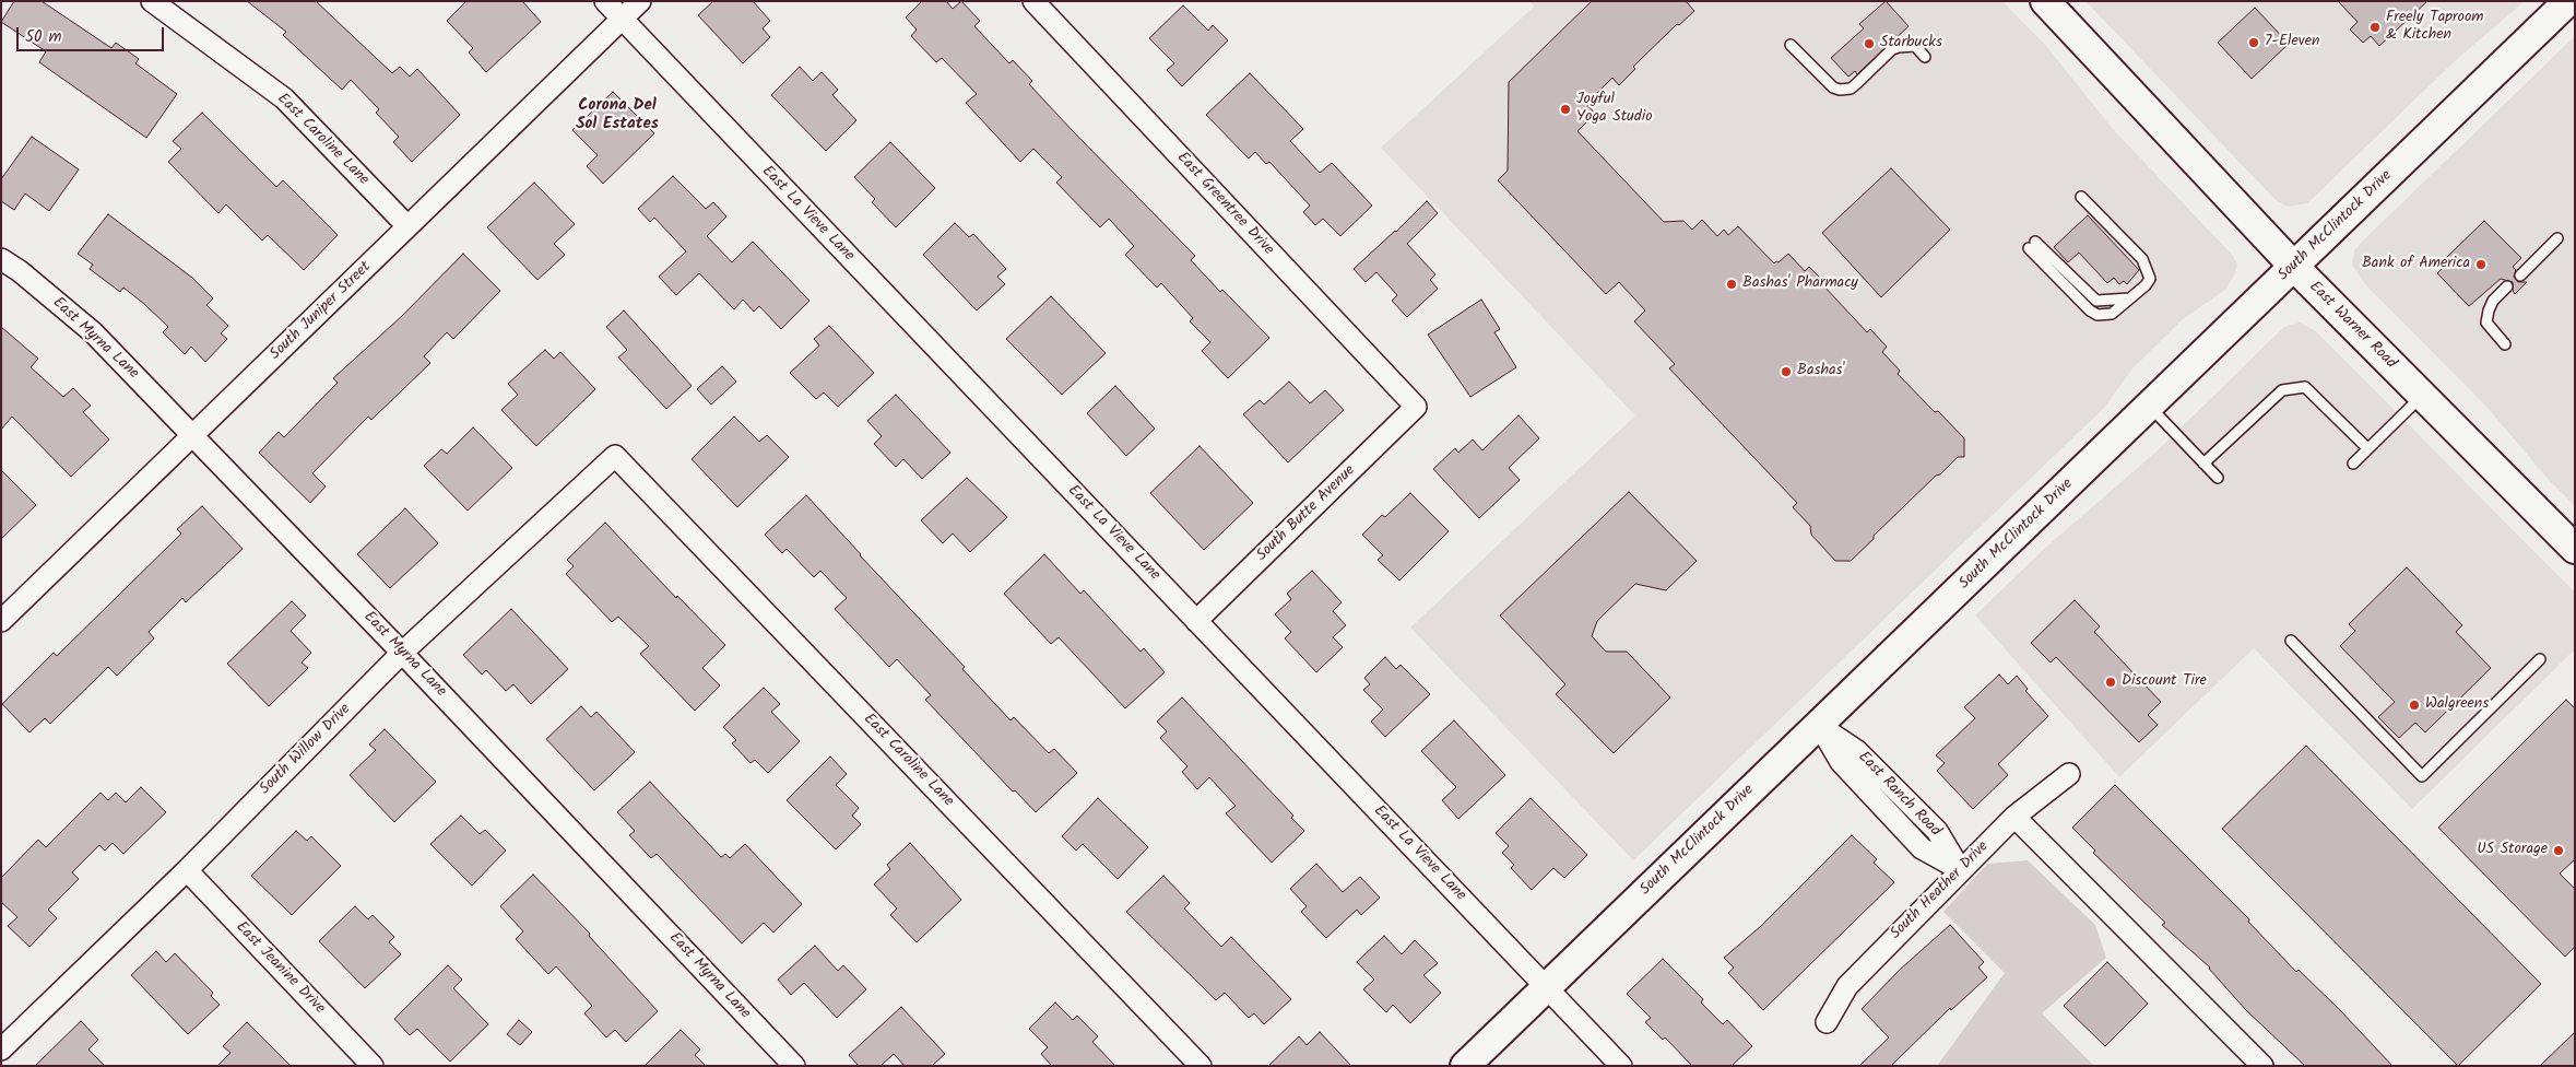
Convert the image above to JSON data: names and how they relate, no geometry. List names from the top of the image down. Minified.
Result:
{"streets":{"main road":["South McClintock Drive","East Warner Road"],"street":["East Caroline Lane","East Greentree Drive","East La Vieve Lane","South Juniper Street","East Myrna Lane","South Butte Avenue","South Willow Drive","East Ranch Road","South Heather Drive","East Jeanine Drive"]},"crossings":[["East Caroline Lane","South Juniper Street"],["East Caroline Lane","South Willow Drive"],["East Greentree Drive","South Butte Avenue"],["East La Vieve Lane","South McClintock Drive"],["East La Vieve Lane","South Juniper Street"],["East La Vieve Lane","South Butte Avenue"],["South McClintock Drive","East Warner Road"],["South McClintock Drive","East Ranch Road"],["South Juniper Street","East Myrna Lane"],["East Myrna Lane","South Willow Drive"],["South Willow Drive","East Jeanine Drive"],["East Ranch Road","South Heather Drive"]],"districts":["Corona Del Sol Estates"],"places":["Freely Taproom & Kitchen","7-Eleven","Starbucks","Joyful Yoga Studio","Bank of America","Bashas' Pharmacy","Bashas'","Discount Tire","Walgreens","US Storage"],"scale_bar":"50 m"}
